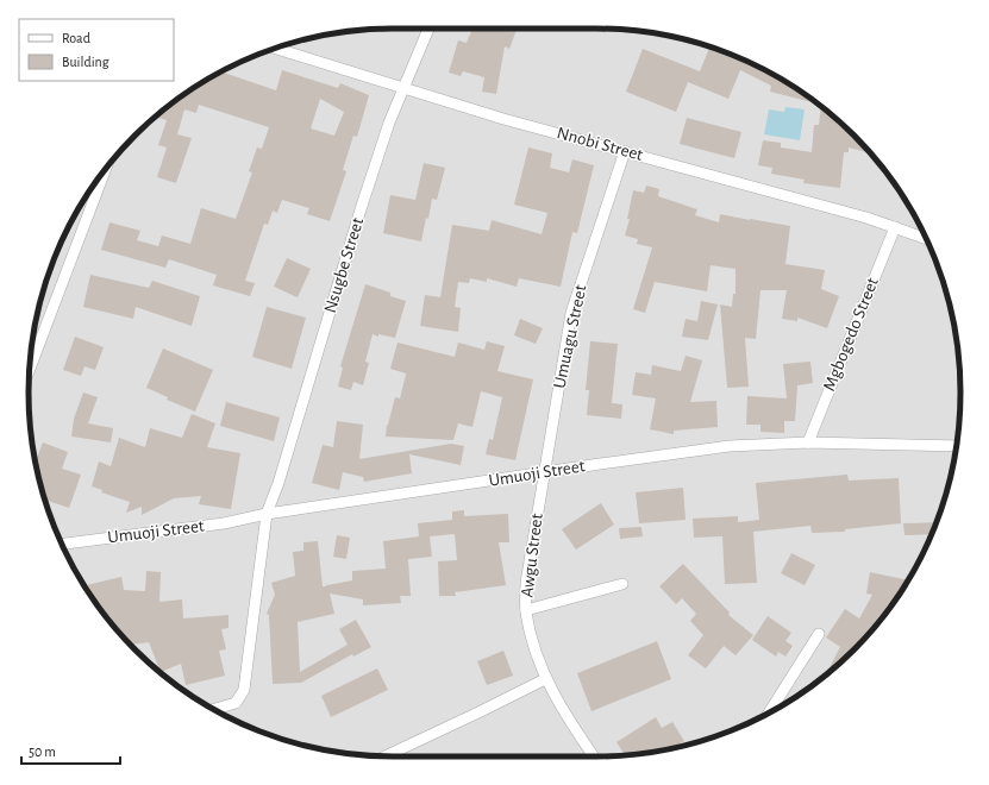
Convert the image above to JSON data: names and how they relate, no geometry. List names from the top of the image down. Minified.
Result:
{"streets":{"street":["Nnobi Street","Nsugbe Street","Mgbogedo Street","Umuagu Street","Umuoji Street","Awgu Street"]},"crossings":[["Nnobi Street","Nsugbe Street"],["Nnobi Street","Mgbogedo Street"],["Nnobi Street","Umuagu Street"],["Nsugbe Street","Umuoji Street"],["Mgbogedo Street","Umuoji Street"],["Umuagu Street","Umuoji Street"],["Umuagu Street","Awgu Street"],["Umuoji Street","Awgu Street"]],"legend":["Road","Building"],"scale_bar":"50 m"}
